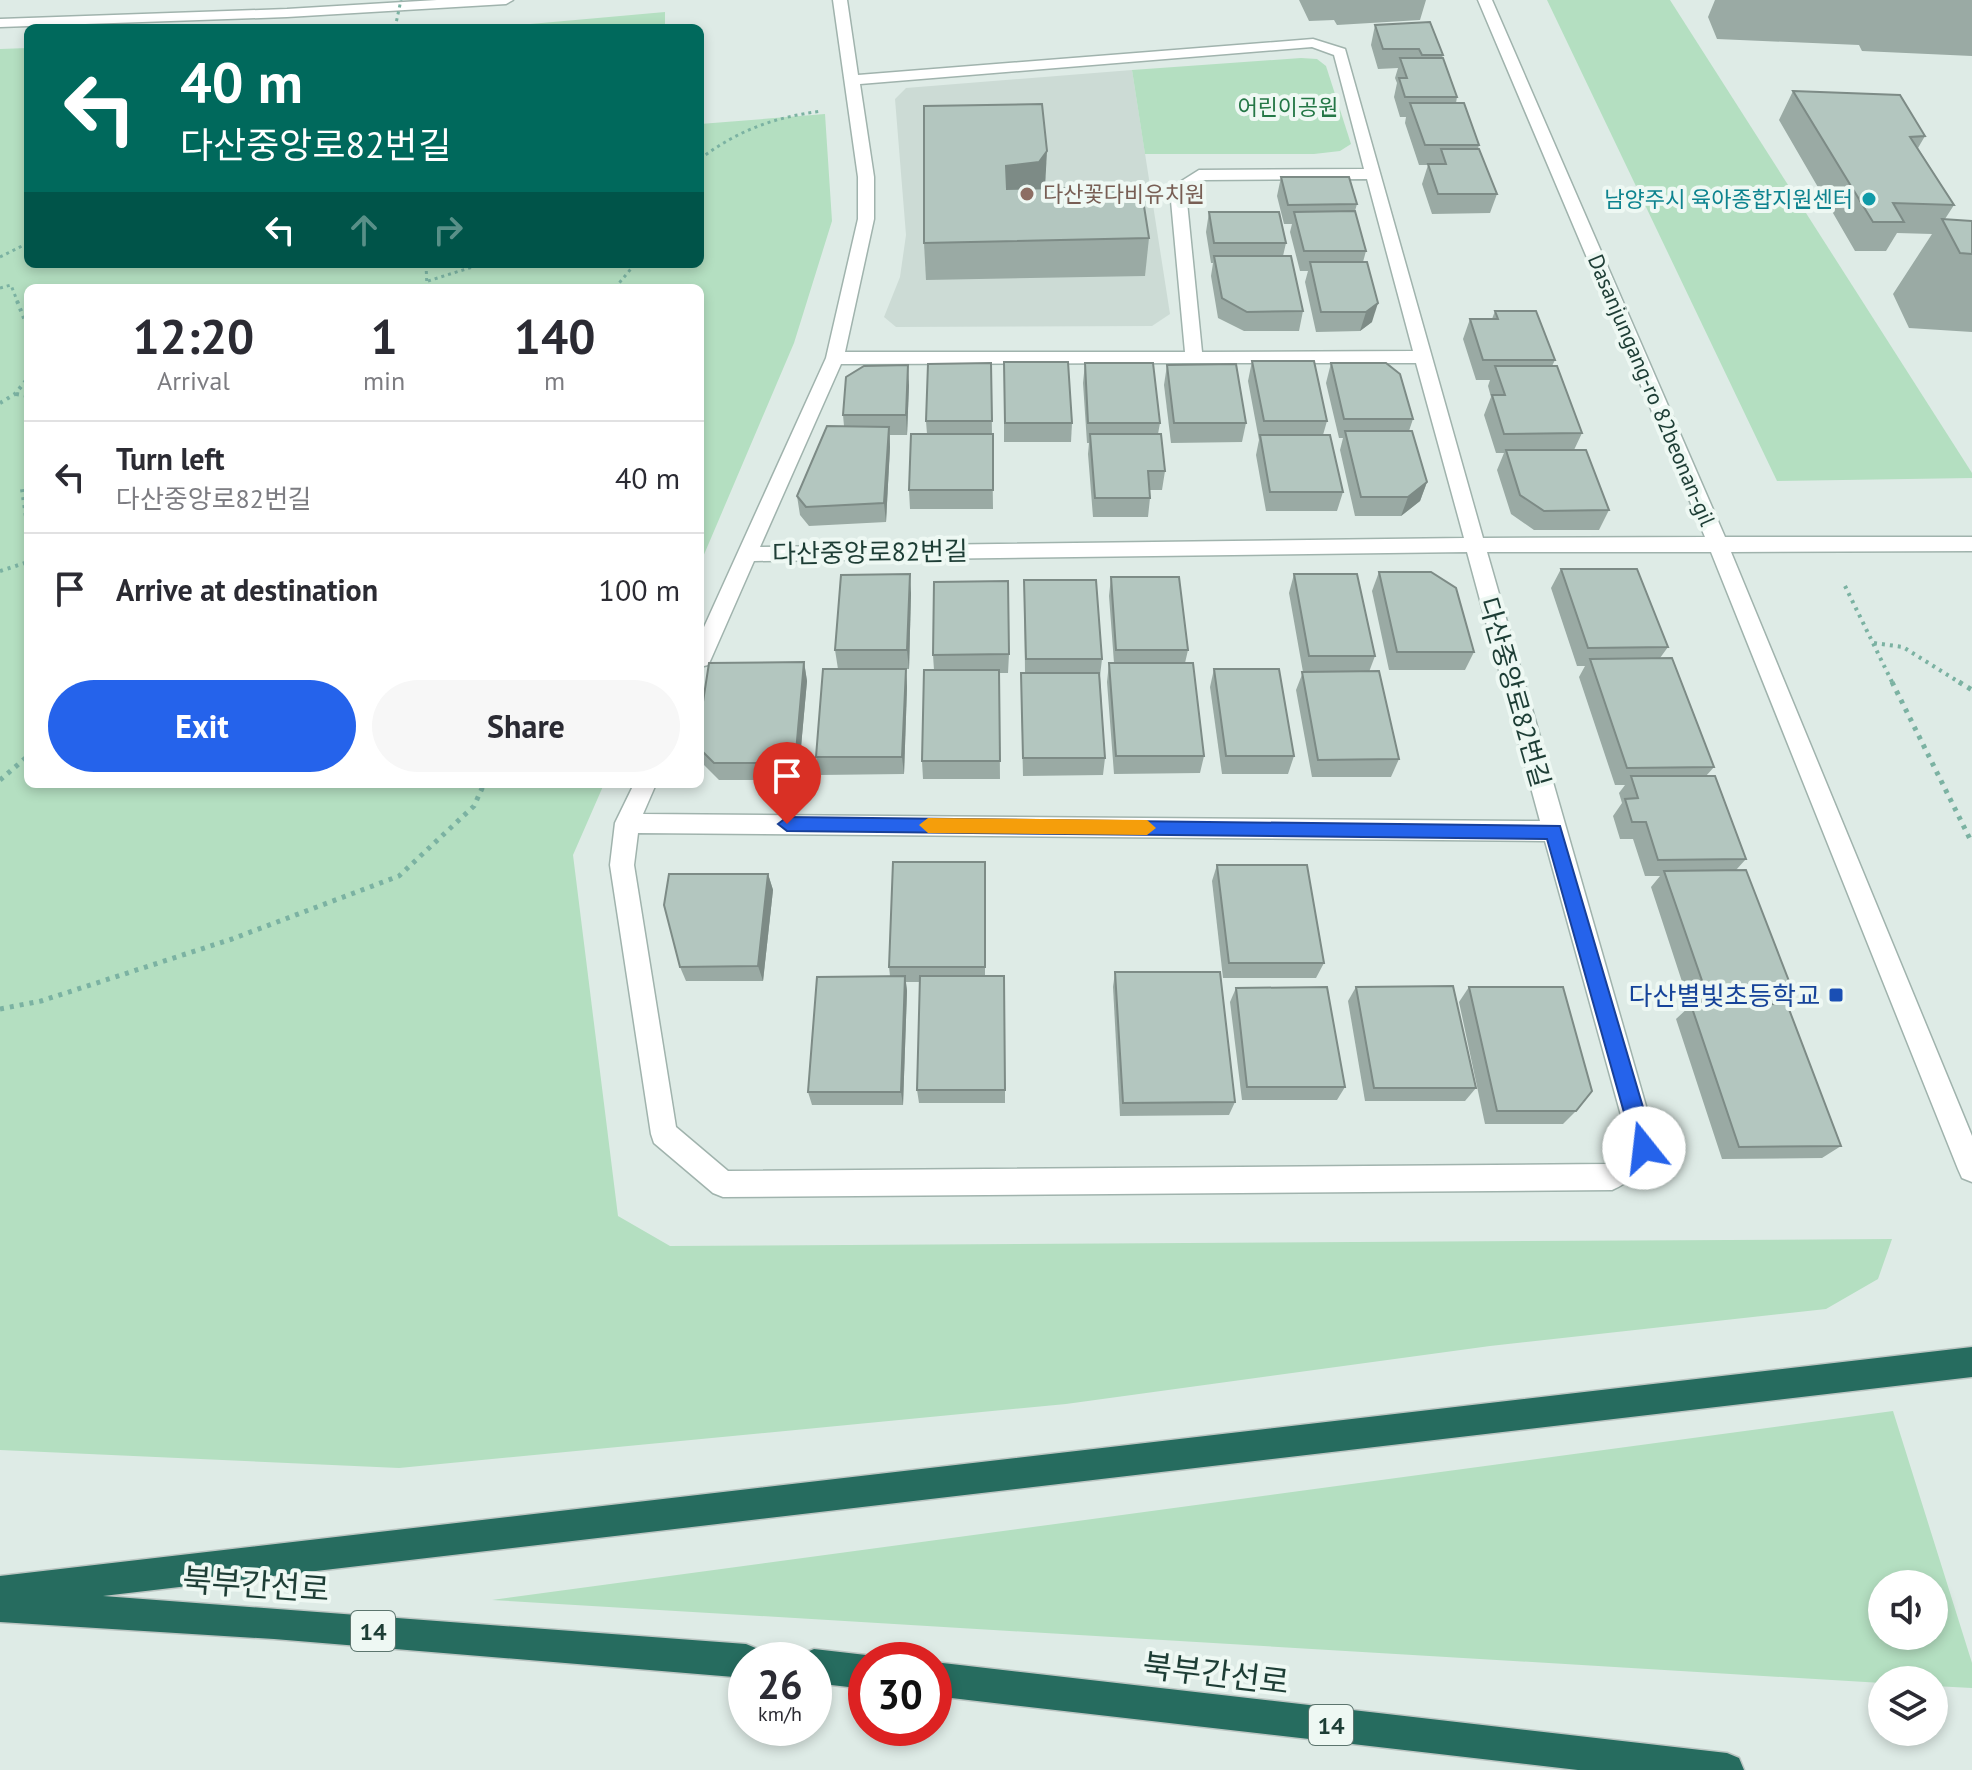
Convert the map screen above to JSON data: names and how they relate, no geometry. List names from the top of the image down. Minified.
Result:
{"streets":{"highway":["북부간선로","14"],"street":["Dasanjungang-ro 82beonan-gil","다산중앙로82번길"]},"crossings":[["Dasanjungang-ro 82beonan-gil","다산중앙로82번길"]],"parks":["어린이공원"],"places":{"other":["다산꽃다비유치원","남양주시 육아종합지원센터"],"transit":["다산별빛초등학교"]},"page":{"turn":["40 m","다산중앙로82번길"],"eta":["12:20","Arrival","1","min","140","m"],"list":[{"name":"Turn left","note":"다산중앙로82번길","value":"40 m"},{"name":"Arrive at destination","value":"100 m"}],"buttons":["Exit","Share"],"speed":"26 km/h","limit":"30"}}
